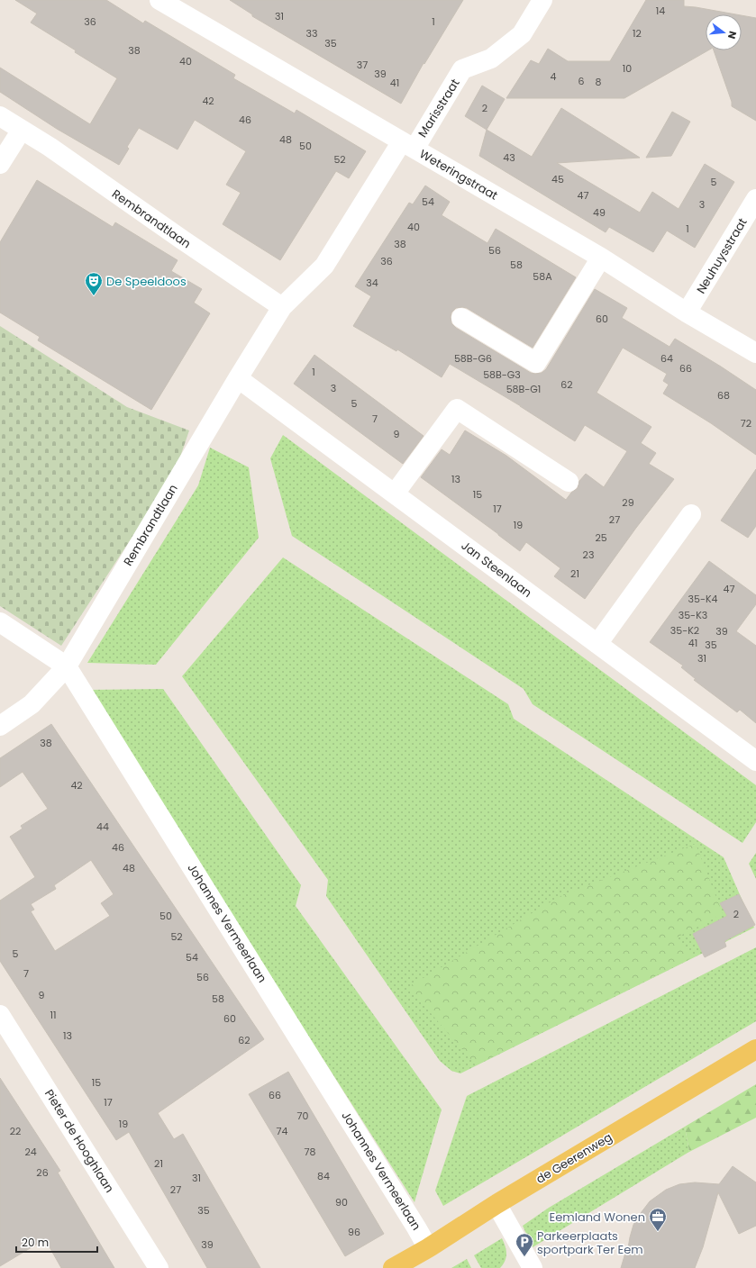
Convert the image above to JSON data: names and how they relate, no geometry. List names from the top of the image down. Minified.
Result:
{"streets":{"main road":["de Geerenweg"],"street":["Marisstraat","Weteringstraat","Rembrandtlaan","Neuhuysstraat","Jan Steenlaan","Johannes Vermeerlaan","Pieter de Hooghlaan"]},"crossings":[["Marisstraat","Weteringstraat"],["Marisstraat","Rembrandtlaan"],["Weteringstraat","Rembrandtlaan"],["Weteringstraat","Neuhuysstraat"],["Rembrandtlaan","Jan Steenlaan"],["Rembrandtlaan","Johannes Vermeerlaan"],["Johannes Vermeerlaan","de Geerenweg"]],"places":{"theatre":["De Speeldoos"],"office":["Eemland Wonen"],"parking":["Parkeerplaats sportpark Ter Eem"]},"house_numbers":["14","31","36","1","33","12","35","38","40","37","10","39","4","6","8","41","42","2","46","48","50","43","52","45","5","47","54","3","49","40","1","38","56","36","58","58A","34","60","58B-G6","64","66","1","58B-G3","62","3","58B-G1","68","5","7","72","9","13","15","29","17","27","19","25","23","21","47","35-K4","35-K3","35-K2","39","41","35","31","38","42","44","46","48","2","50","52","5","54","7","56","9","58","11","60","13","62","15","66","17","70","19","22","74","24","78","21","26","84","31","27","90","35","96","39"],"scale_bar":"20 m","north":"right"}
